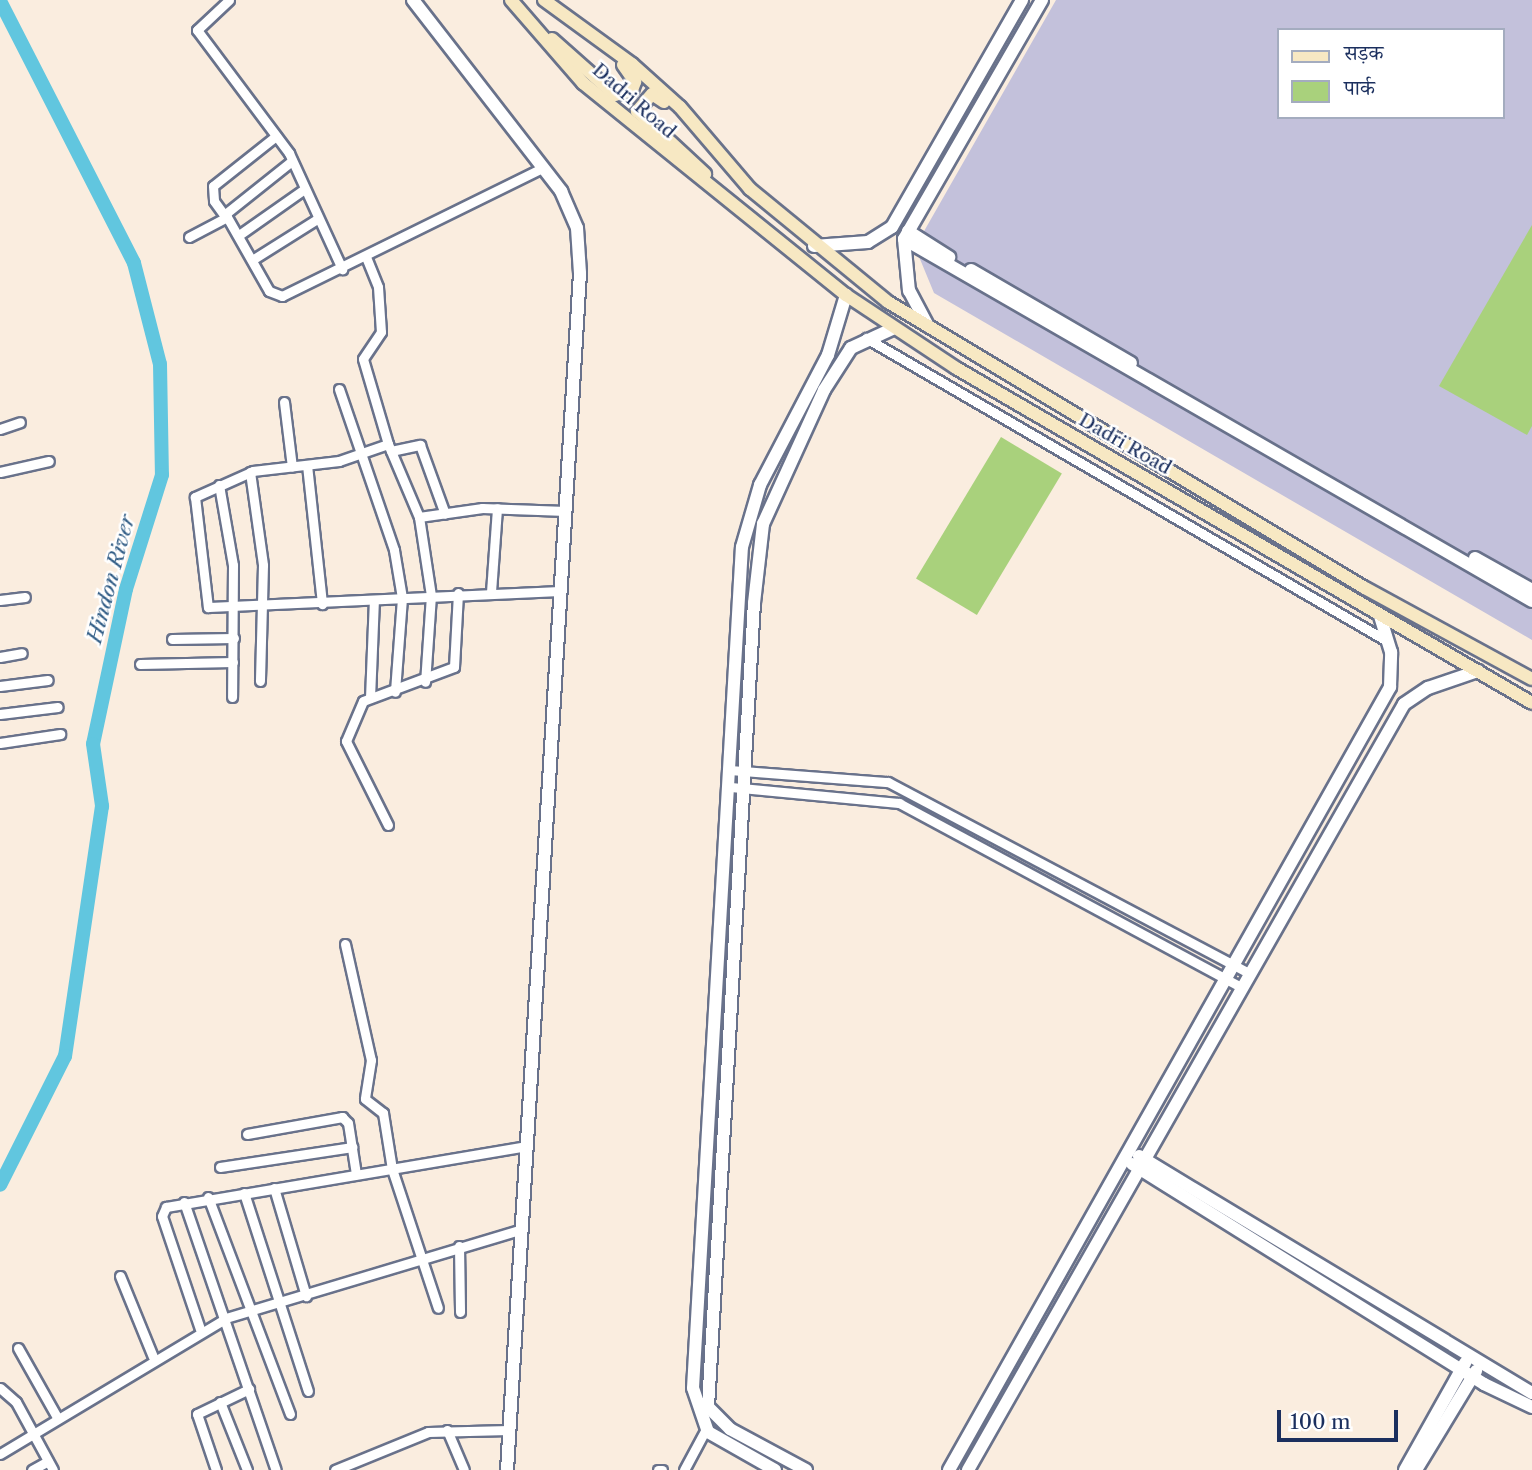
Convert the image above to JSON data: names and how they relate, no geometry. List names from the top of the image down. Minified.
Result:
{"streets":{"main road":["Dadri Road"]},"water":["Hindon River"],"legend":["सड़क","पार्क"],"scale_bar":"100 m"}
